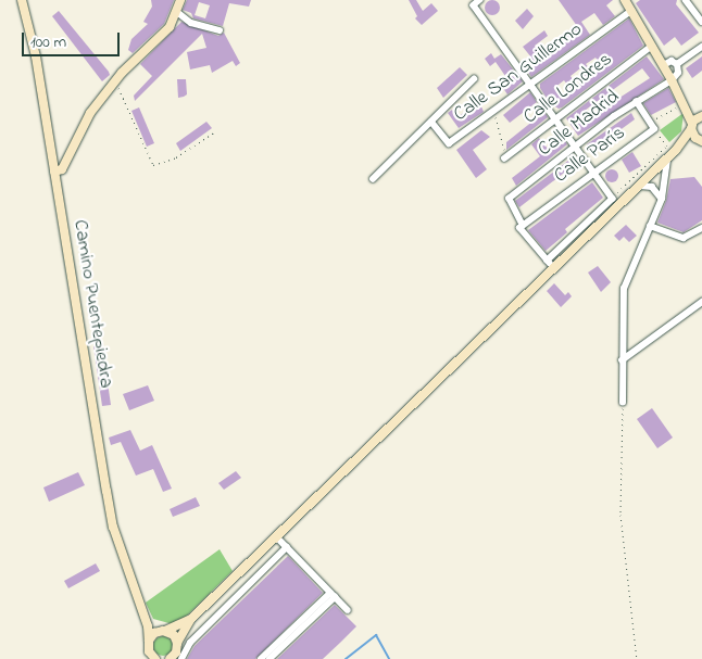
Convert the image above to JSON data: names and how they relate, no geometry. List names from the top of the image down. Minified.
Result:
{"streets":{"street":["Calle San Guillermo","Calle Londres","Calle Madrid","Calle París","Camino Puentepiedra"]},"crossings":[["Calle Madrid","Calle París"]],"scale_bar":"100 m"}
